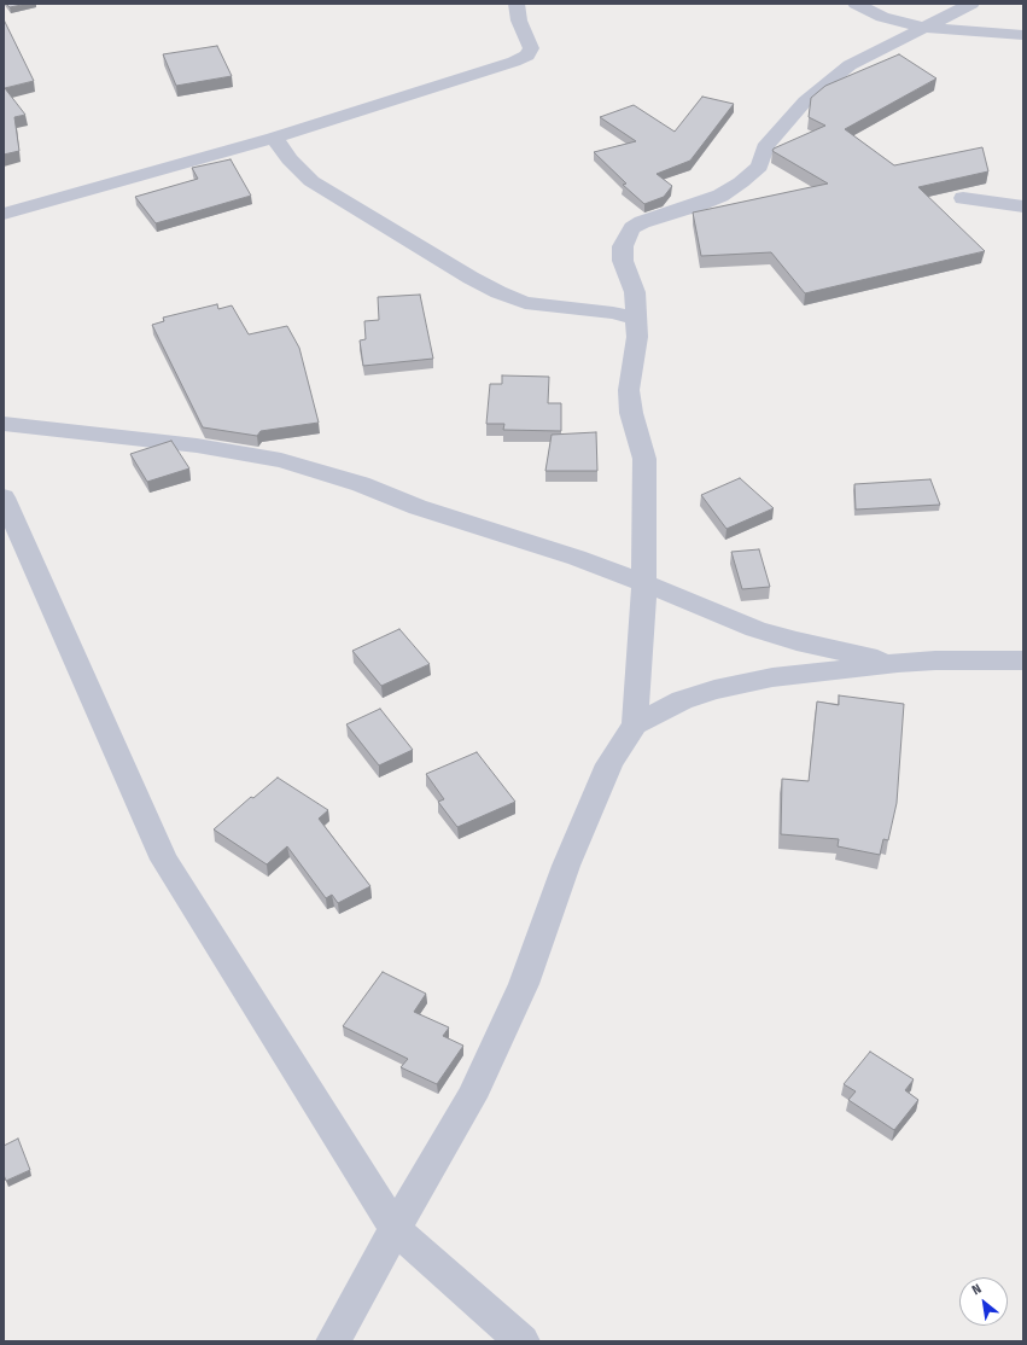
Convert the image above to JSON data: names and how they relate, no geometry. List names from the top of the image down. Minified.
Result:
{"north":"top left"}
